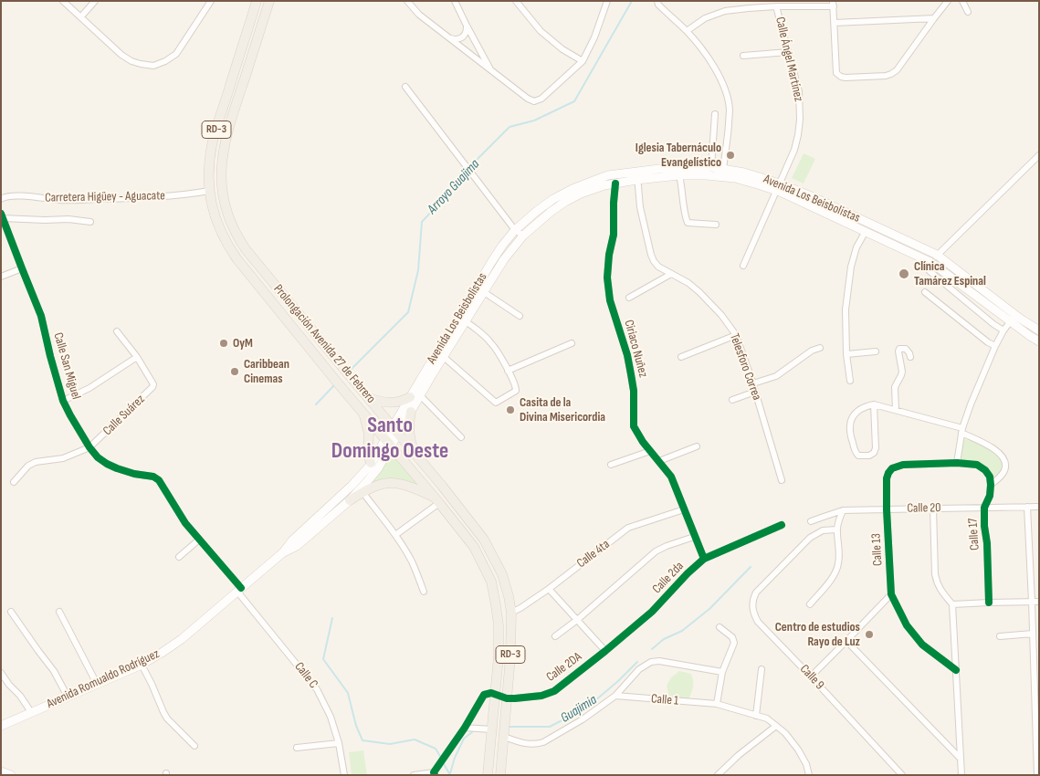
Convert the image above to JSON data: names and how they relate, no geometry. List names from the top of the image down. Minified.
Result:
{"streets":{"main road":["RD-3","Avenida Los Beisbolistas","Prolongación Avenida 27 de Febrero","Avenida Romualdo Rodríguez"],"street":["Calle Ángel Martínez","Carretera Higüey - Aguacate","Ciriaco Nuñez","Calle San Miguel","Telesforo Correa","Calle Suárez","Calle 20","Calle 17","Calle 13","Calle 4ta","Calle 2da","Calle 2DA","Calle C","Calle 9","Calle 1"]},"crossings":[["Calle Ángel Martínez","Avenida Los Beisbolistas"],["Carretera Higüey - Aguacate","Prolongación Avenida 27 de Febrero"],["Avenida Los Beisbolistas","Prolongación Avenida 27 de Febrero"],["Avenida Los Beisbolistas","Ciriaco Nuñez"],["Avenida Los Beisbolistas","Telesforo Correa"],["Avenida Los Beisbolistas","Avenida Romualdo Rodríguez"],["Prolongación Avenida 27 de Febrero","Calle 4ta"],["Prolongación Avenida 27 de Febrero","Calle 2DA"],["Prolongación Avenida 27 de Febrero","Avenida Romualdo Rodríguez"],["Ciriaco Nuñez","Calle 4ta"],["Ciriaco Nuñez","Calle 2da"],["Calle San Miguel","Calle Suárez"],["Calle San Miguel","Calle C"],["Calle San Miguel","Avenida Romualdo Rodríguez"],["Calle 20","Calle 17"],["Calle 20","Calle 13"],["Calle 2da","Calle 2DA"],["Calle C","Avenida Romualdo Rodríguez"]],"districts":["Santo Domingo Oeste"],"water":["Arroyo Guajima","Guajimia"],"places":["Iglesia Tabernáculo Evangelístico","Clínica Tamárez Espinal","OyM","Caribbean Cinemas","Casita de la Divina Misericordia","Centro de estudios Rayo de Luz"]}
